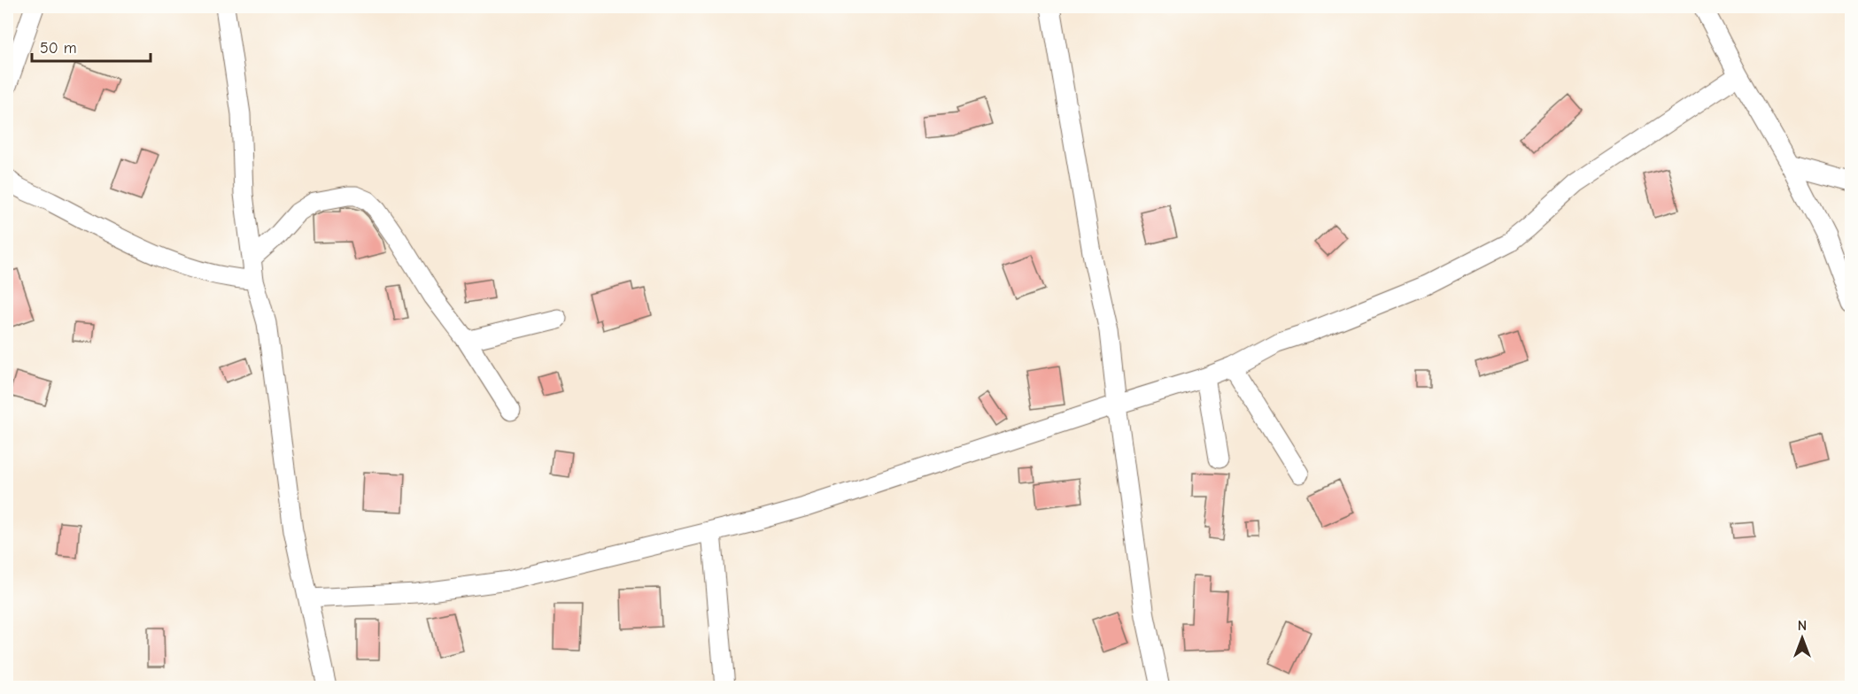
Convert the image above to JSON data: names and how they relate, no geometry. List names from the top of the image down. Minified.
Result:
{"scale_bar":"50 m","north":"top"}
